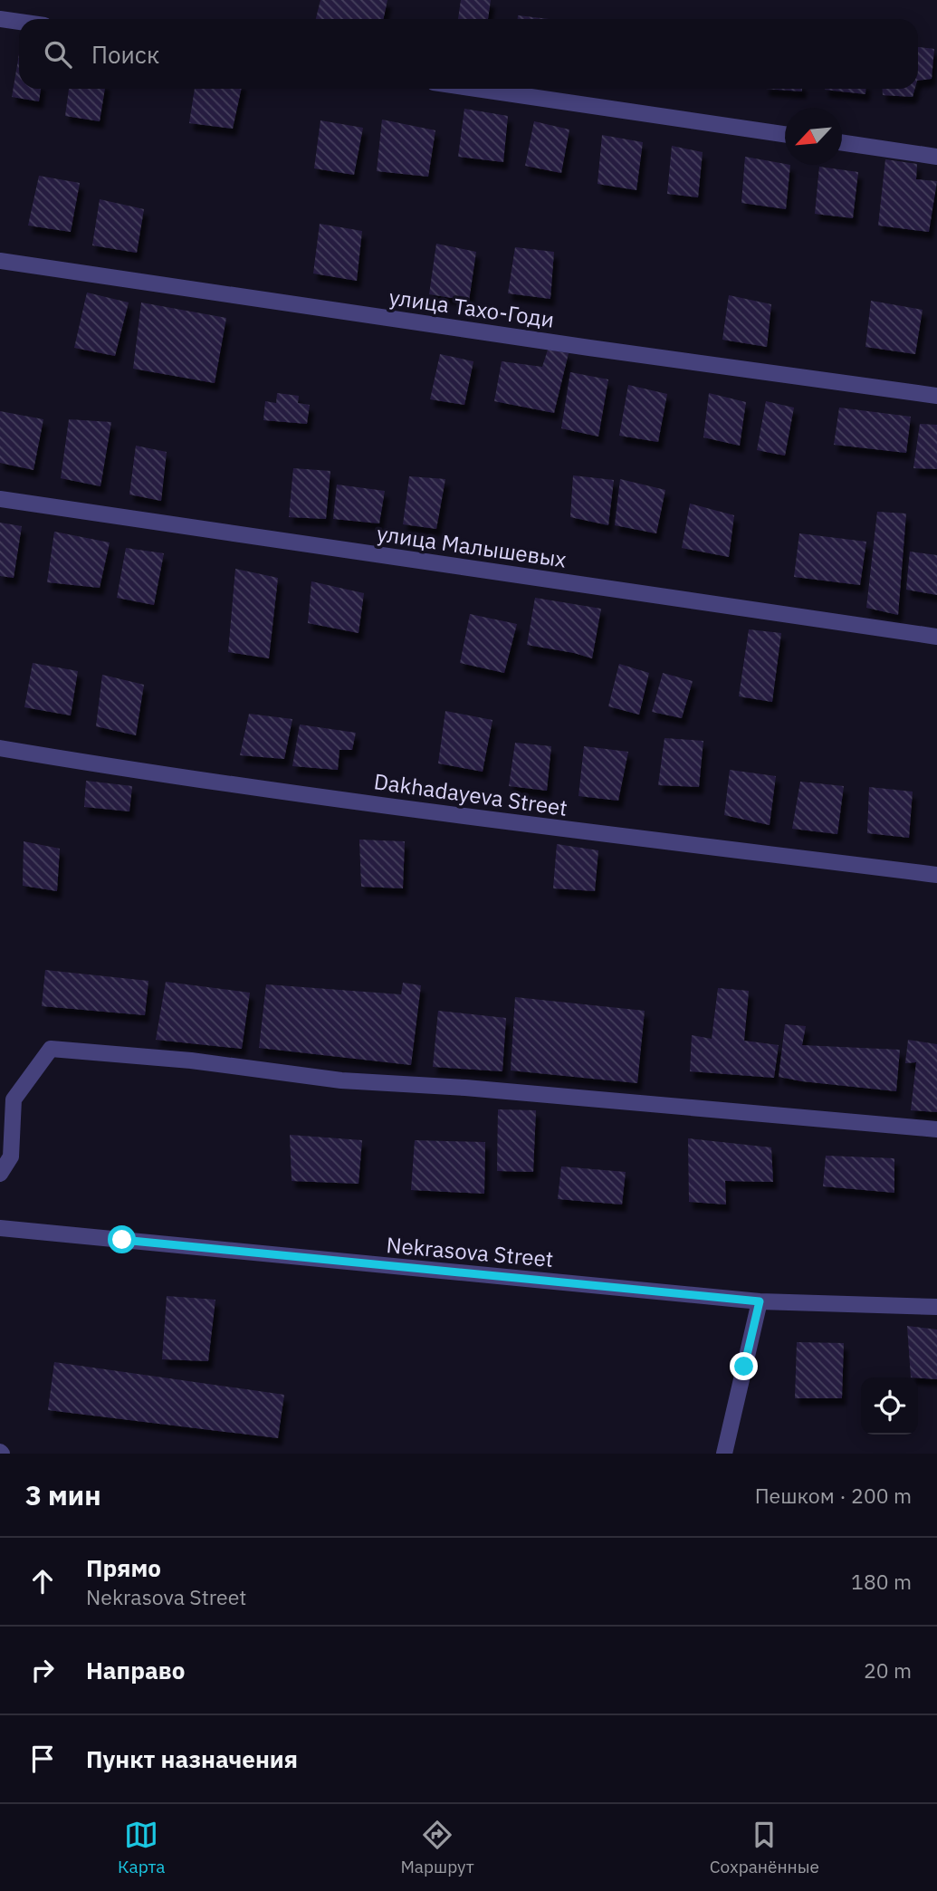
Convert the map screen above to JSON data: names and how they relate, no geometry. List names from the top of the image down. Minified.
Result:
{"streets":{"street":["улица Тахо-Годи","улица Малышевых","Dakhadayeva Street","Nekrasova Street"]},"north":"bottom left","page":{"search":"Поиск","heading":["3 мин","Пешком · 200 m"],"list":[["Прямо","Nekrasova Street","180 m"],["Направо","20 m"],"Пункт назначения"],"nav":["Карта","Маршрут","Сохранённые"]}}
